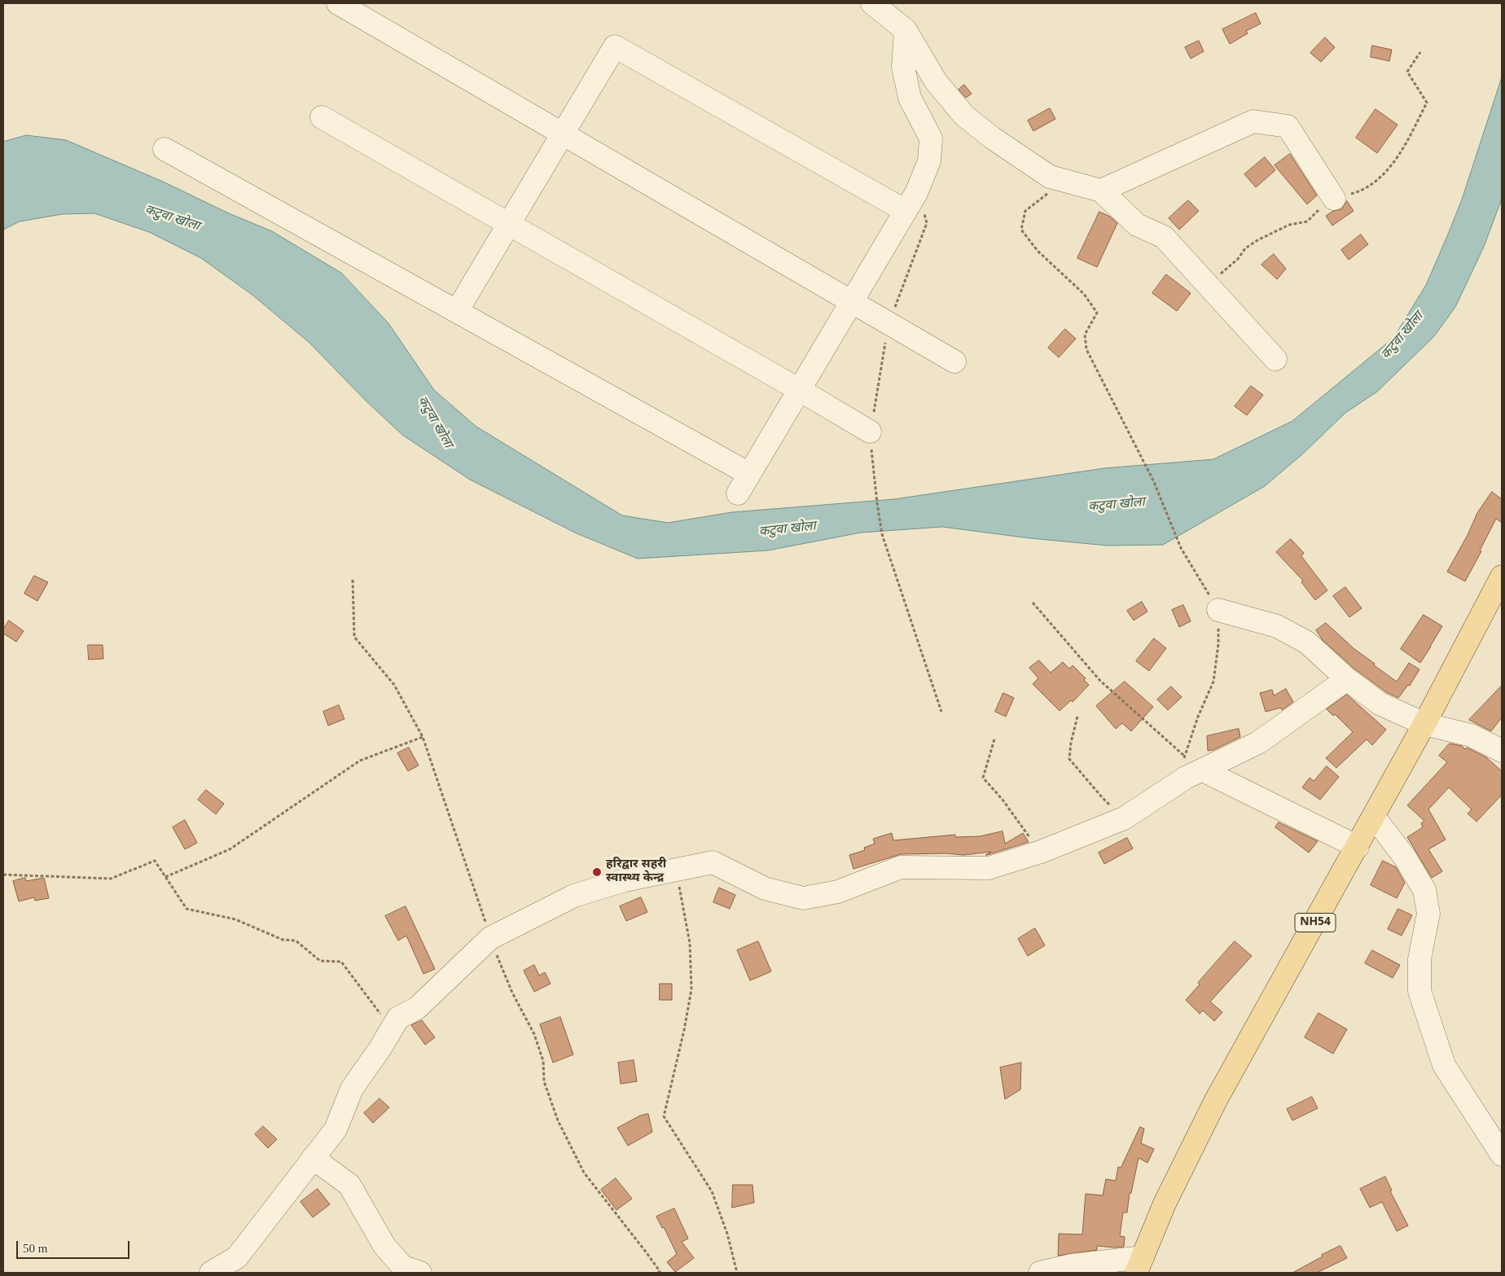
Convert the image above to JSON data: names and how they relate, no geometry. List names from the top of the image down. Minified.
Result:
{"streets":{"main road":["NH54"]},"water":["कटुवा खोला"],"places":["हरिद्वार सहरी स्वास्थ्य केन्द्र"],"scale_bar":"50 m"}
